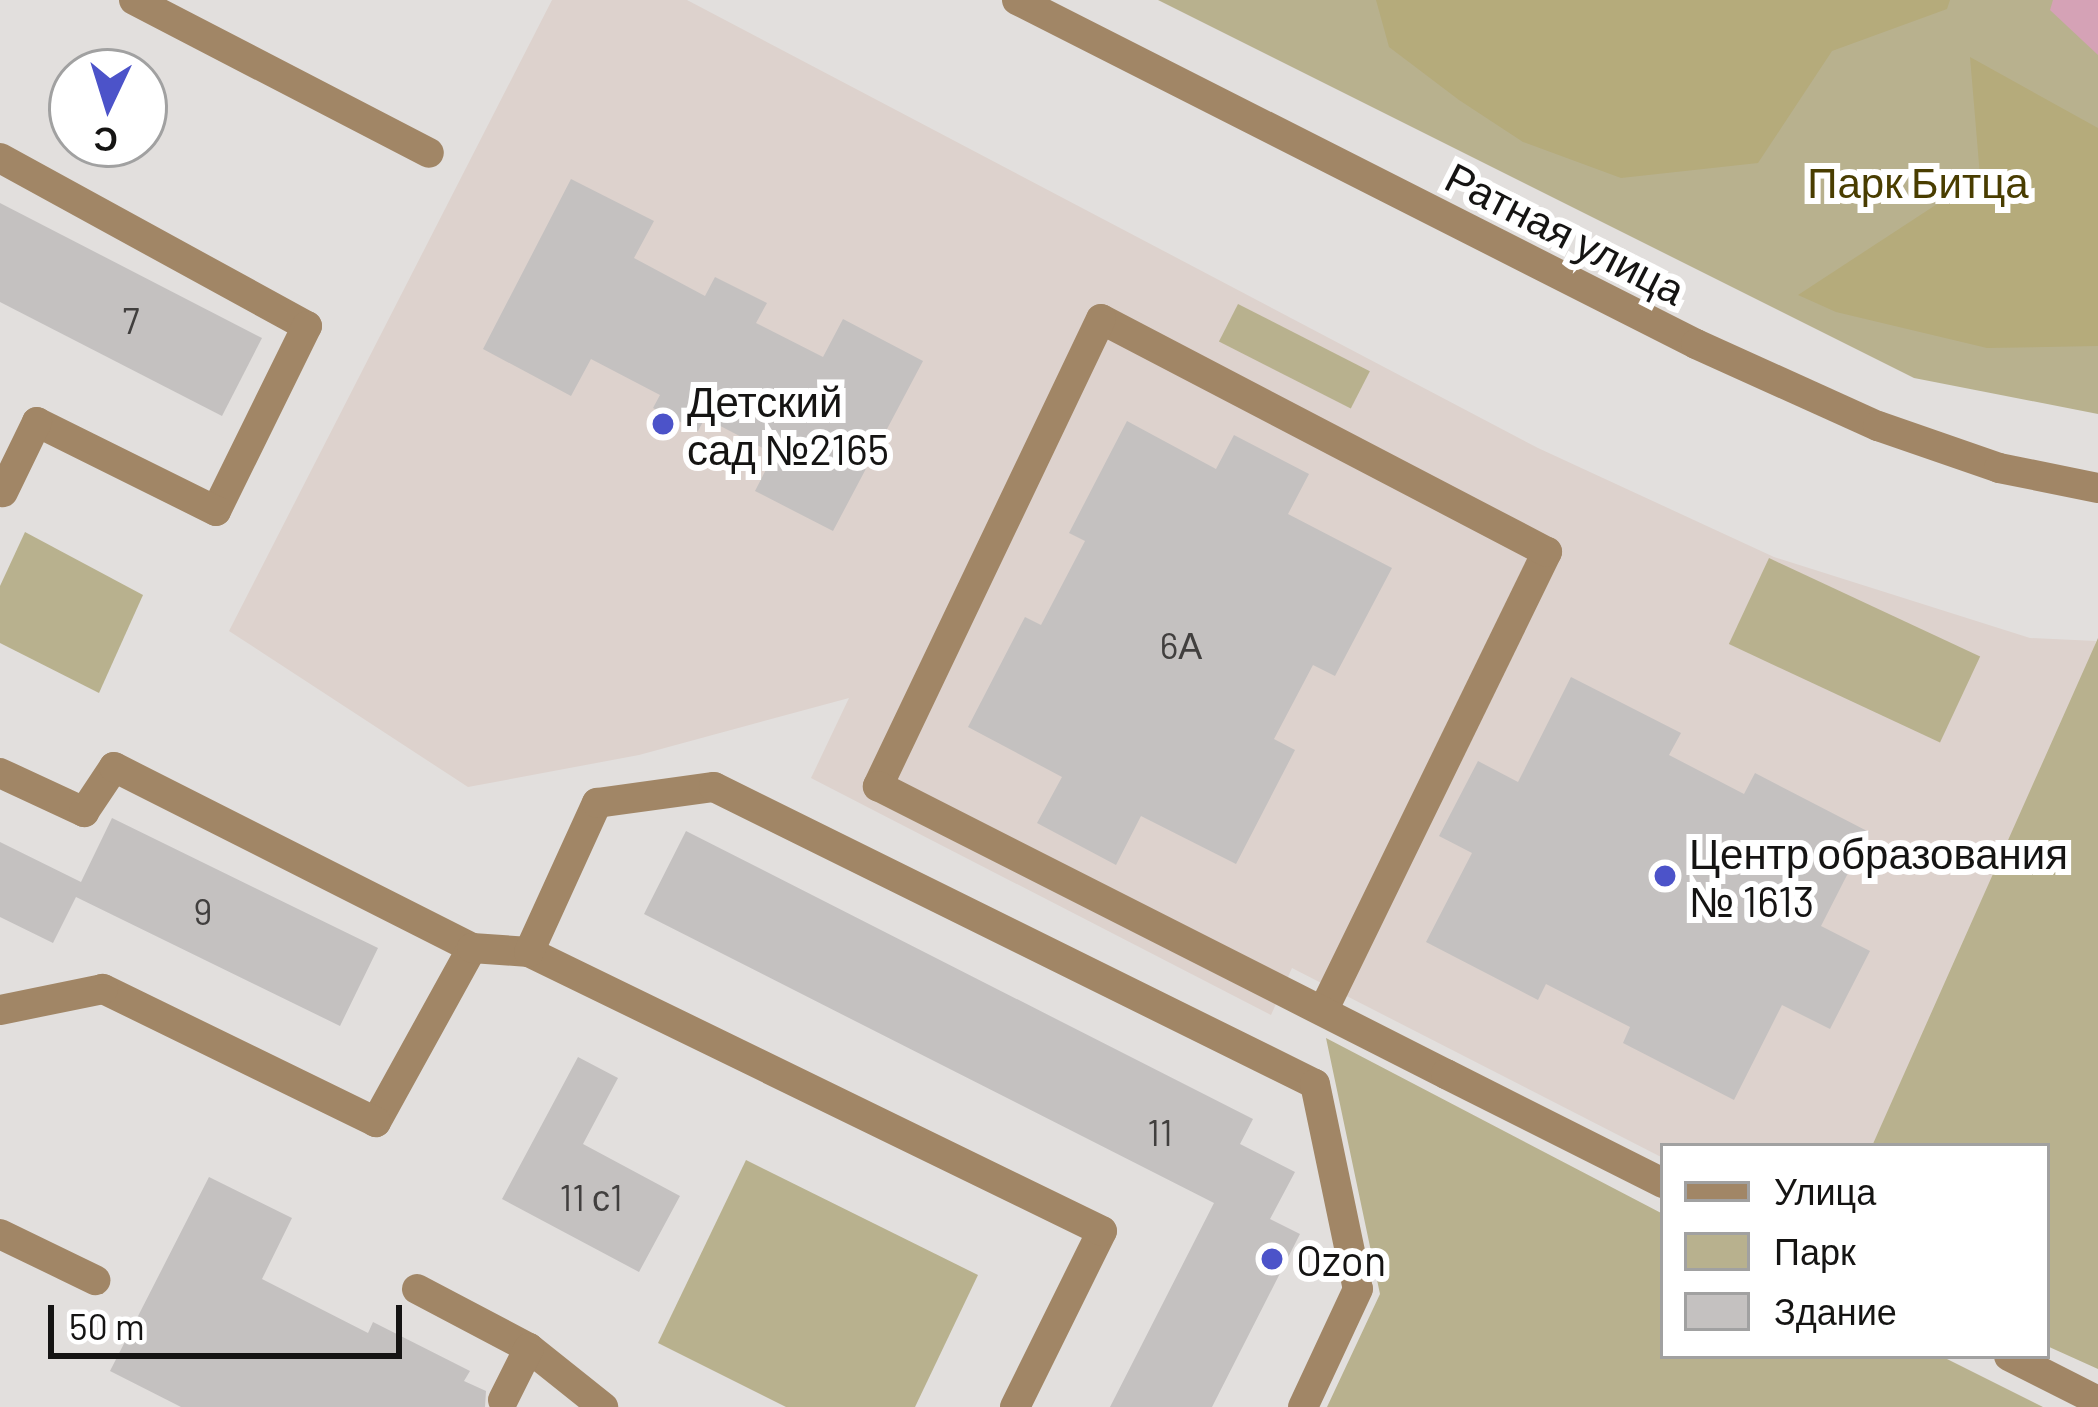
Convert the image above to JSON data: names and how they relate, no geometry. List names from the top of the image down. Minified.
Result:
{"streets":{"street":["Ратная улица"]},"parks":["Парк Битца"],"places":["Детский сад №2165","Центр образования № 1613","Ozon"],"house_numbers":["7","6А","9","11","11 с1"],"legend":["Улица","Парк","Здание"],"scale_bar":"50 m","north":"bottom"}
